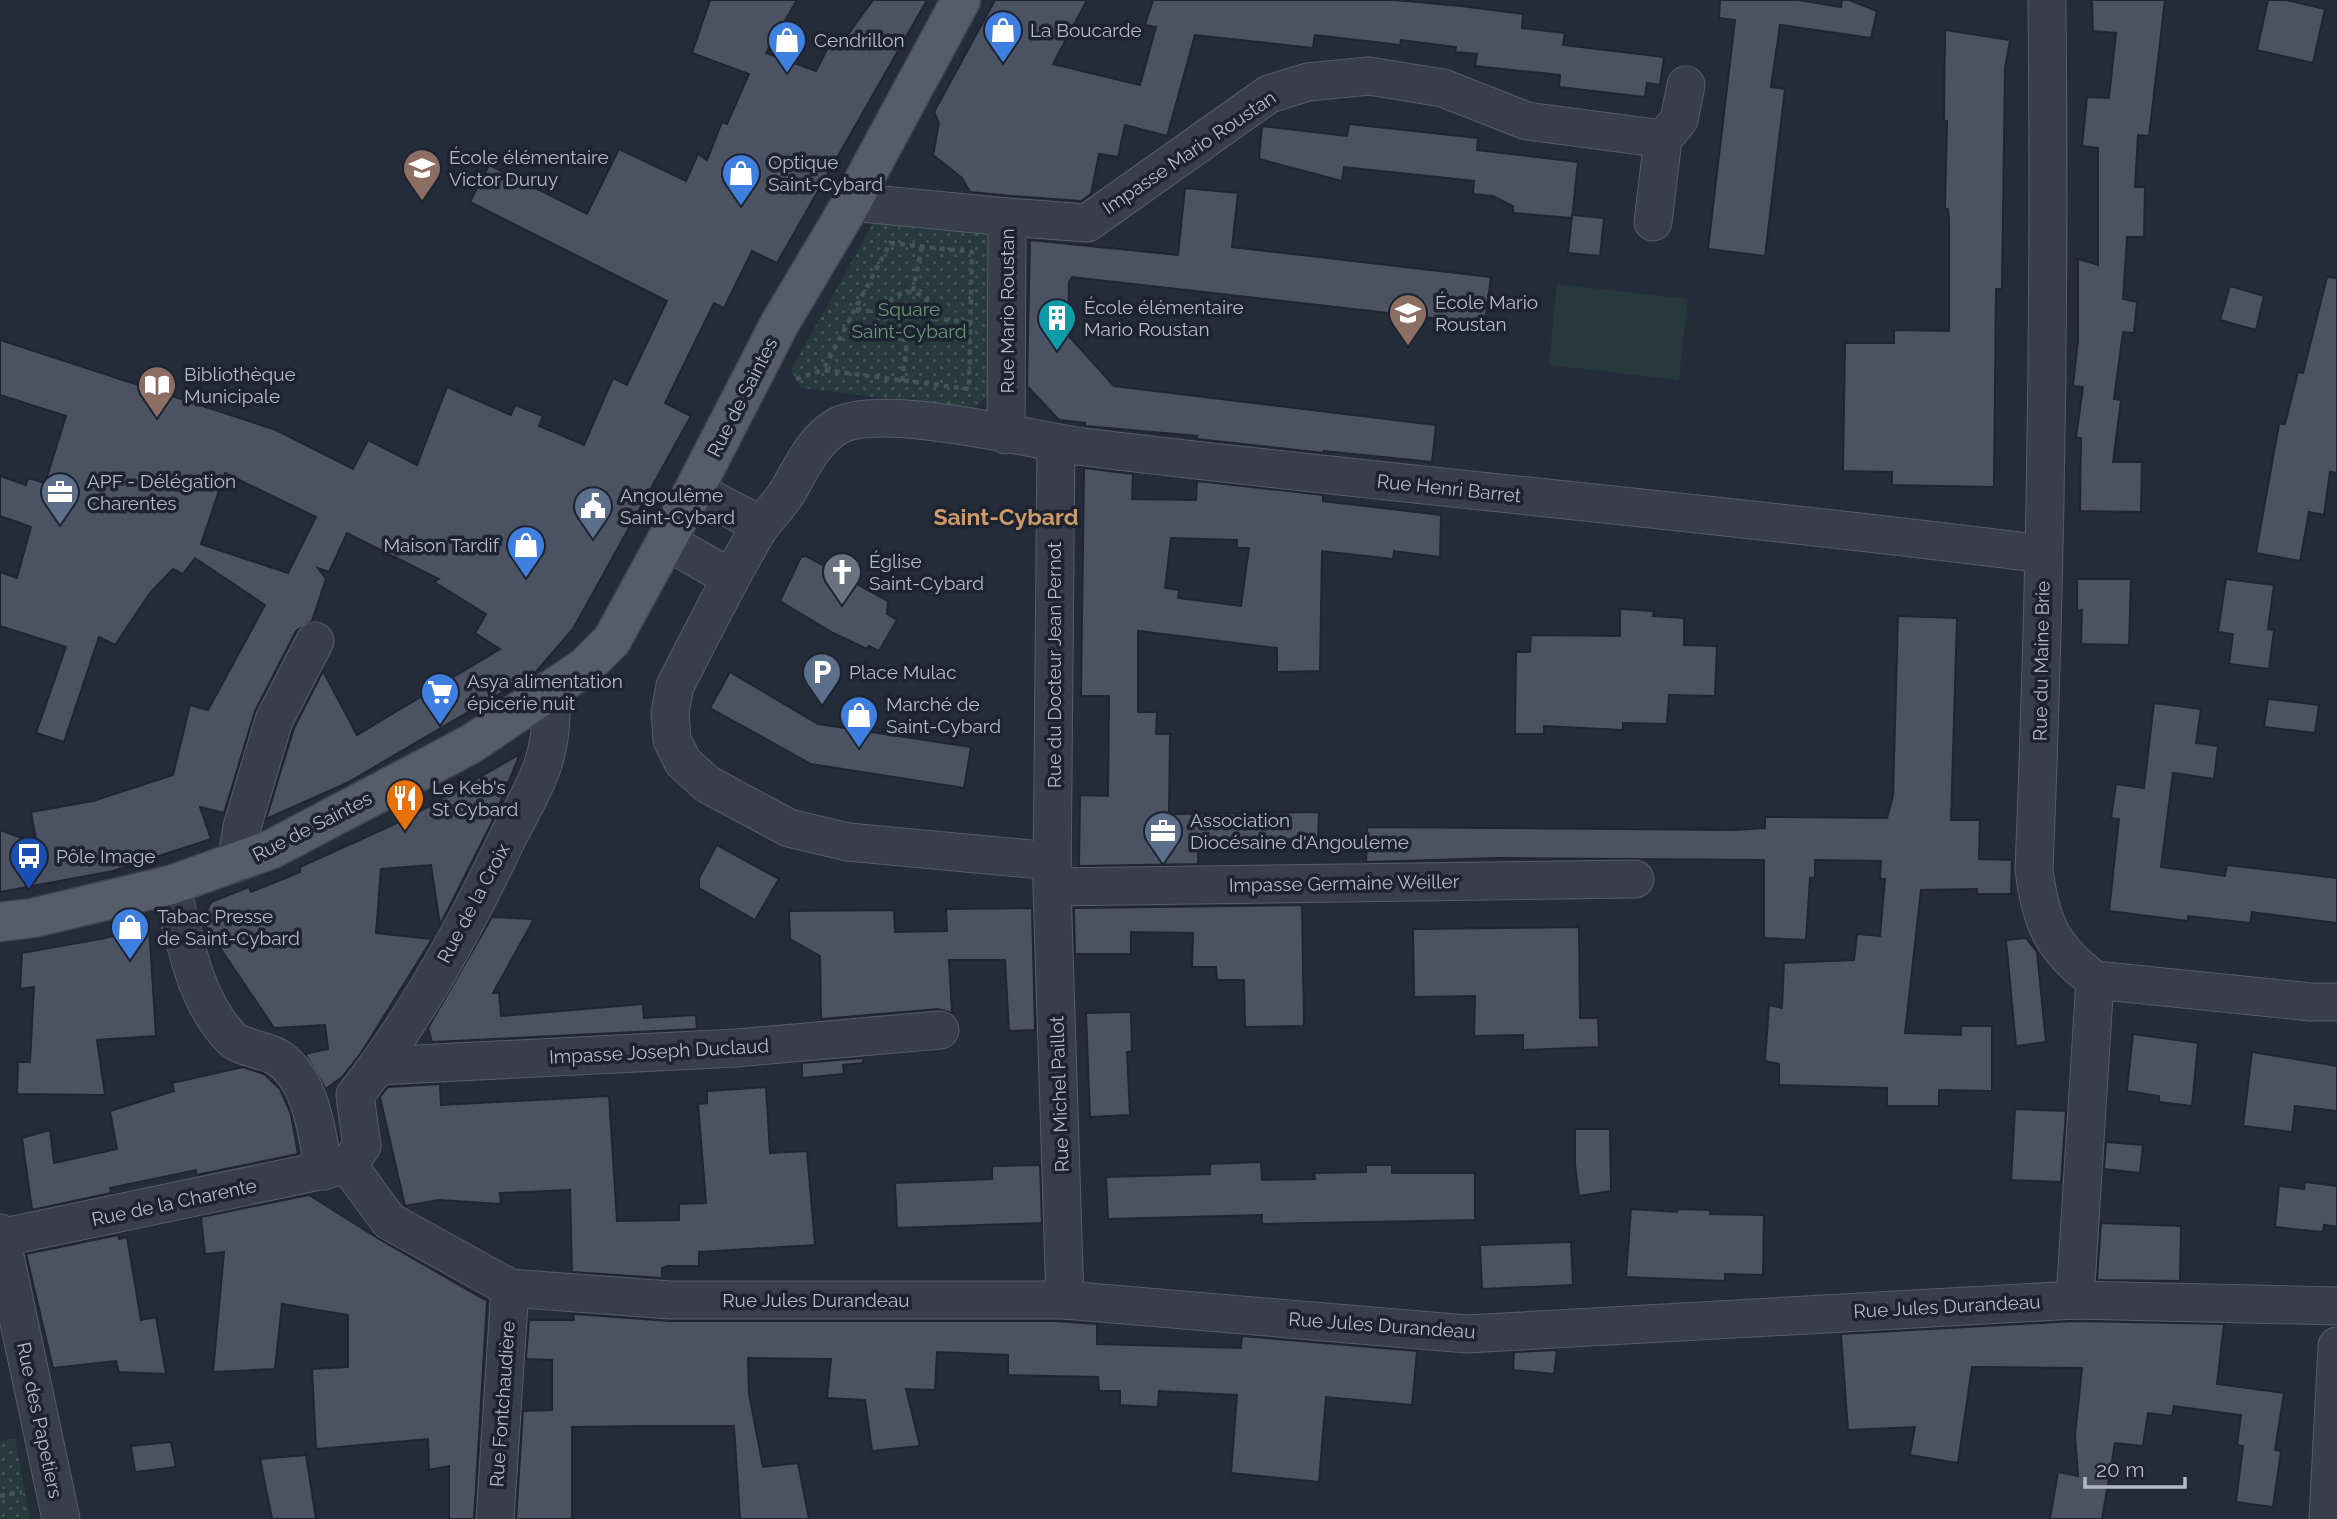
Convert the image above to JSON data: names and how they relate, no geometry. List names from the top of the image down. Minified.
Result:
{"streets":{"main road":["Rue de Saintes"],"street":["Impasse Mario Roustan","Rue Mario Roustan","Rue Henri Barret","Rue du Maine Brie","Rue du Docteur Jean Pernot","Impasse Germaine Weiller","Rue de la Croix","Impasse Joseph Duclaud","Rue Michel Paillot","Rue de la Charente","Rue Jules Durandeau","Rue Fontchaudière","Rue des Papetiers"]},"crossings":[["Impasse Mario Roustan","Rue Mario Roustan"],["Rue Mario Roustan","Rue de Saintes"],["Rue Mario Roustan","Rue Henri Barret"],["Rue de Saintes","Rue de la Croix"],["Rue Henri Barret","Rue du Maine Brie"],["Rue Henri Barret","Rue du Docteur Jean Pernot"],["Rue Henri Barret","Impasse Germaine Weiller"],["Rue du Docteur Jean Pernot","Impasse Germaine Weiller"],["Rue du Docteur Jean Pernot","Rue Michel Paillot"],["Impasse Germaine Weiller","Rue Michel Paillot"],["Rue de la Croix","Impasse Joseph Duclaud"],["Rue Michel Paillot","Rue Jules Durandeau"],["Rue de la Charente","Rue des Papetiers"],["Rue Jules Durandeau","Rue Fontchaudière"]],"districts":["Saint-Cybard"],"parks":["Square Saint-Cybard"],"places":{"shop":["La Boucarde","Cendrillon","Optique Saint-Cybard","Maison Tardif","Marché de Saint-Cybard","Tabac Presse de Saint-Cybard"],"school or university":["École élémentaire Victor Duruy","École Mario Roustan"],"building":["École élémentaire Mario Roustan"],"library":["Bibliothèque Municipale"],"office":["APF - Délégation Charentes","Association Diocésaine d'Angouleme"],"public building":["Angoulême Saint-Cybard"],"church":["Église Saint-Cybard"],"parking":["Place Mulac"],"supermarket":["Asya alimentation épicerie nuit"],"restaurant":["Le Keb's St Cybard"],"bus stop":["Pôle Image"]},"scale_bar":"20 m"}
